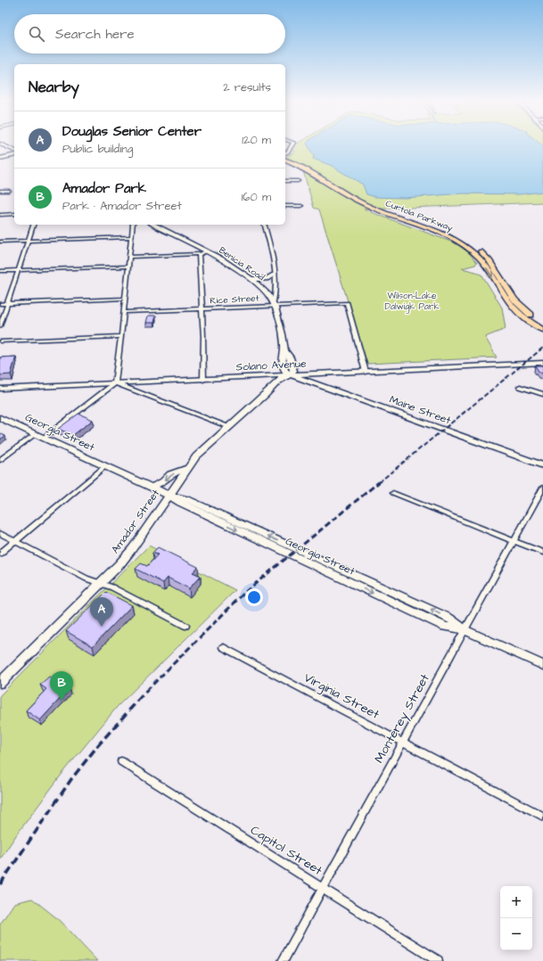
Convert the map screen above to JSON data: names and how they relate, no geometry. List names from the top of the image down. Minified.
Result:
{"streets":{"main road":["Curtola Parkway","Benicia Road","Solano Avenue","Maine Street","Georgia Street","Amador Street"],"street":["Rice Street","Virginia Street","Monterey Street","Capitol Street"]},"crossings":[["Benicia Road","Rice Street"],["Benicia Road","Solano Avenue"],["Benicia Road","Maine Street"],["Benicia Road","Amador Street"],["Rice Street","Solano Avenue"],["Solano Avenue","Maine Street"],["Solano Avenue","Amador Street"],["Maine Street","Amador Street"],["Georgia Street","Amador Street"],["Georgia Street","Monterey Street"],["Virginia Street","Monterey Street"],["Monterey Street","Capitol Street"]],"parks":["Wilson-Lake Dalwigk Park"],"page":{"search":"Search here","heading":["Nearby","2 results"],"list":[{"mark":"A","name":"Douglas Senior Center","note":"Public building","value":"120 m"},{"mark":"B","name":"Amador Park","note":"Park · Amador Street","value":"160 m"}],"pins":["A","B"],"map_buttons":["+","−"]}}
